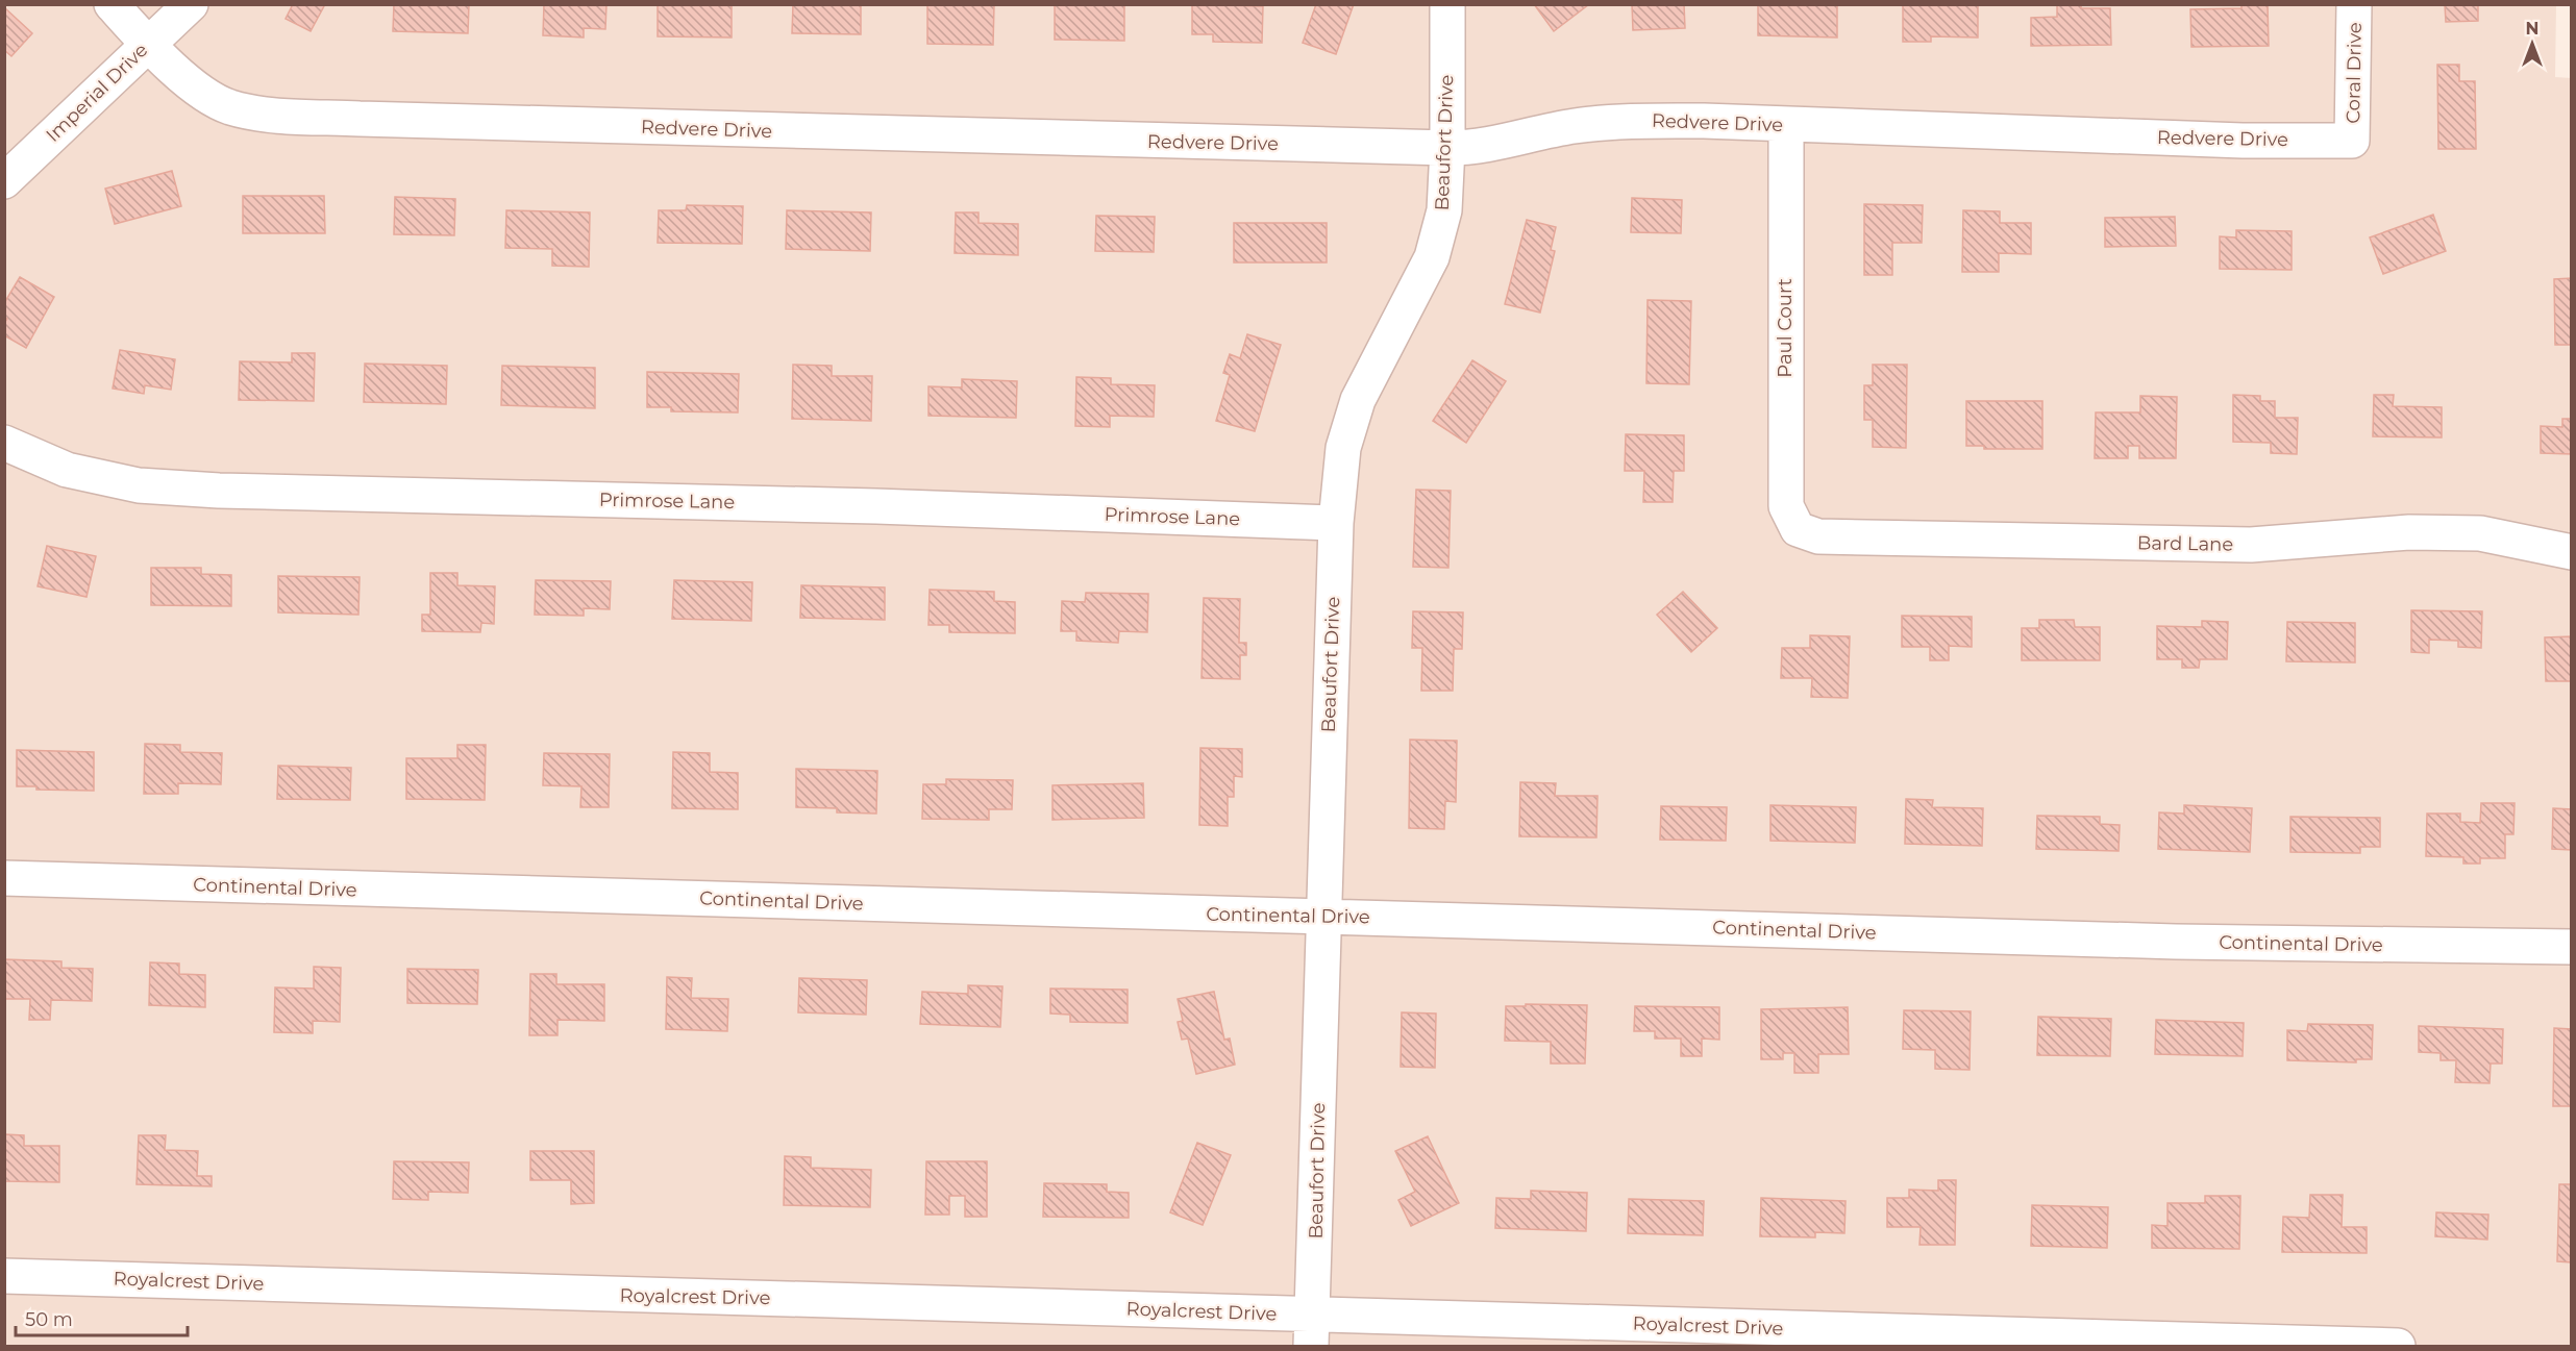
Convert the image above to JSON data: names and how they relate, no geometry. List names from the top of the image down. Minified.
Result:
{"streets":{"street":["Coral Drive","Imperial Drive","Redvere Drive","Beaufort Drive","Paul Court","Primrose Lane","Bard Lane","Continental Drive","Royalcrest Drive"]},"crossings":[["Coral Drive","Redvere Drive"],["Imperial Drive","Redvere Drive"],["Redvere Drive","Beaufort Drive"],["Redvere Drive","Paul Court"],["Beaufort Drive","Primrose Lane"],["Beaufort Drive","Continental Drive"],["Beaufort Drive","Royalcrest Drive"],["Paul Court","Bard Lane"]],"scale_bar":"50 m","north":"top"}
